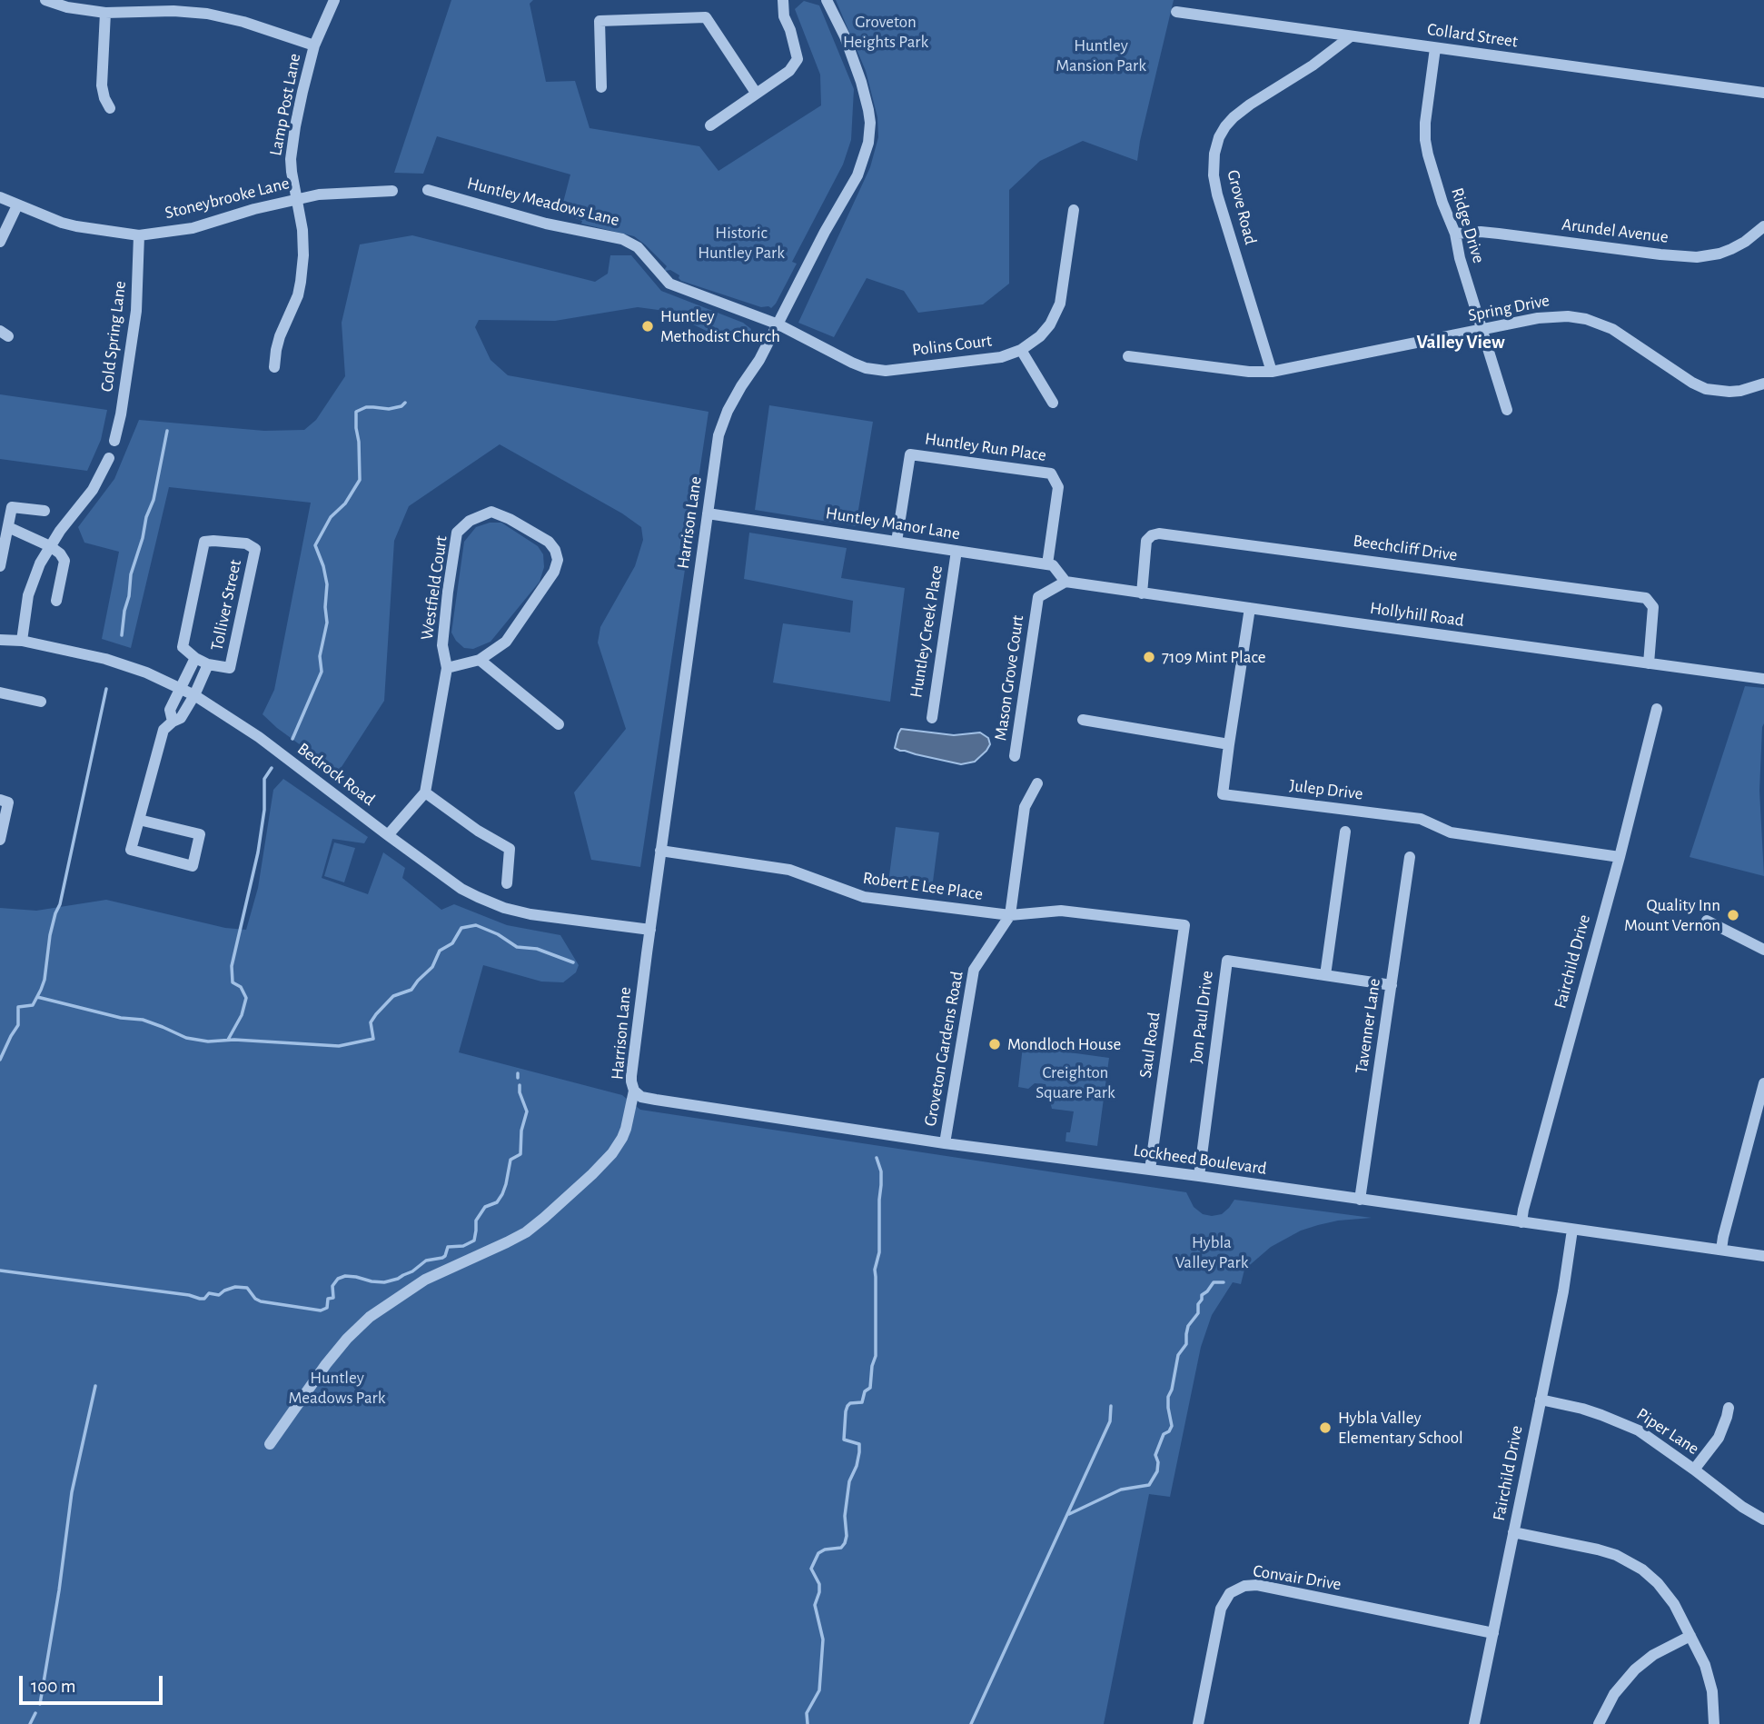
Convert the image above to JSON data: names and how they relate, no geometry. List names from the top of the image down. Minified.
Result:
{"streets":{"street":["Collard Street","Lamp Post Lane","Stoneybrooke Lane","Huntley Meadows Lane","Grove Road","Ridge Drive","Arundel Avenue","Spring Drive","Cold Spring Lane","Polins Court","Huntley Run Place","Harrison Lane","Huntley Manor Lane","Beechcliff Drive","Westfield Court","Tolliver Street","Hollyhill Road","Huntley Creek Place","Mason Grove Court","Bedrock Road","Julep Drive","Robert E Lee Place","Fairchild Drive","Jon Paul Drive","Tavenner Lane","Saul Road","Groveton Gardens Road","Lockheed Boulevard","Piper Lane","Convair Drive"]},"crossings":[["Collard Street","Grove Road"],["Collard Street","Ridge Drive"],["Lamp Post Lane","Stoneybrooke Lane"],["Stoneybrooke Lane","Cold Spring Lane"],["Huntley Meadows Lane","Polins Court"],["Huntley Meadows Lane","Harrison Lane"],["Grove Road","Spring Drive"],["Ridge Drive","Arundel Avenue"],["Ridge Drive","Spring Drive"],["Polins Court","Harrison Lane"],["Huntley Run Place","Huntley Manor Lane"],["Harrison Lane","Huntley Manor Lane"],["Harrison Lane","Bedrock Road"],["Harrison Lane","Robert E Lee Place"],["Harrison Lane","Lockheed Boulevard"],["Huntley Manor Lane","Huntley Creek Place"],["Beechcliff Drive","Hollyhill Road"],["Tolliver Street","Bedrock Road"],["Hollyhill Road","Mason Grove Court"],["Julep Drive","Fairchild Drive"],["Robert E Lee Place","Saul Road"],["Robert E Lee Place","Groveton Gardens Road"],["Fairchild Drive","Lockheed Boulevard"],["Fairchild Drive","Piper Lane"],["Fairchild Drive","Convair Drive"],["Jon Paul Drive","Tavenner Lane"],["Jon Paul Drive","Lockheed Boulevard"],["Tavenner Lane","Lockheed Boulevard"],["Saul Road","Lockheed Boulevard"],["Groveton Gardens Road","Lockheed Boulevard"]],"districts":["Valley View"],"parks":["Groveton Heights Park","Huntley Mansion Park","Historic Huntley Park","Creighton Square Park","Hybla Valley Park","Huntley Meadows Park"],"places":["Huntley Methodist Church","7109 Mint Place","Quality Inn Mount Vernon","Mondloch House","Hybla Valley Elementary School"],"scale_bar":"100 m"}
